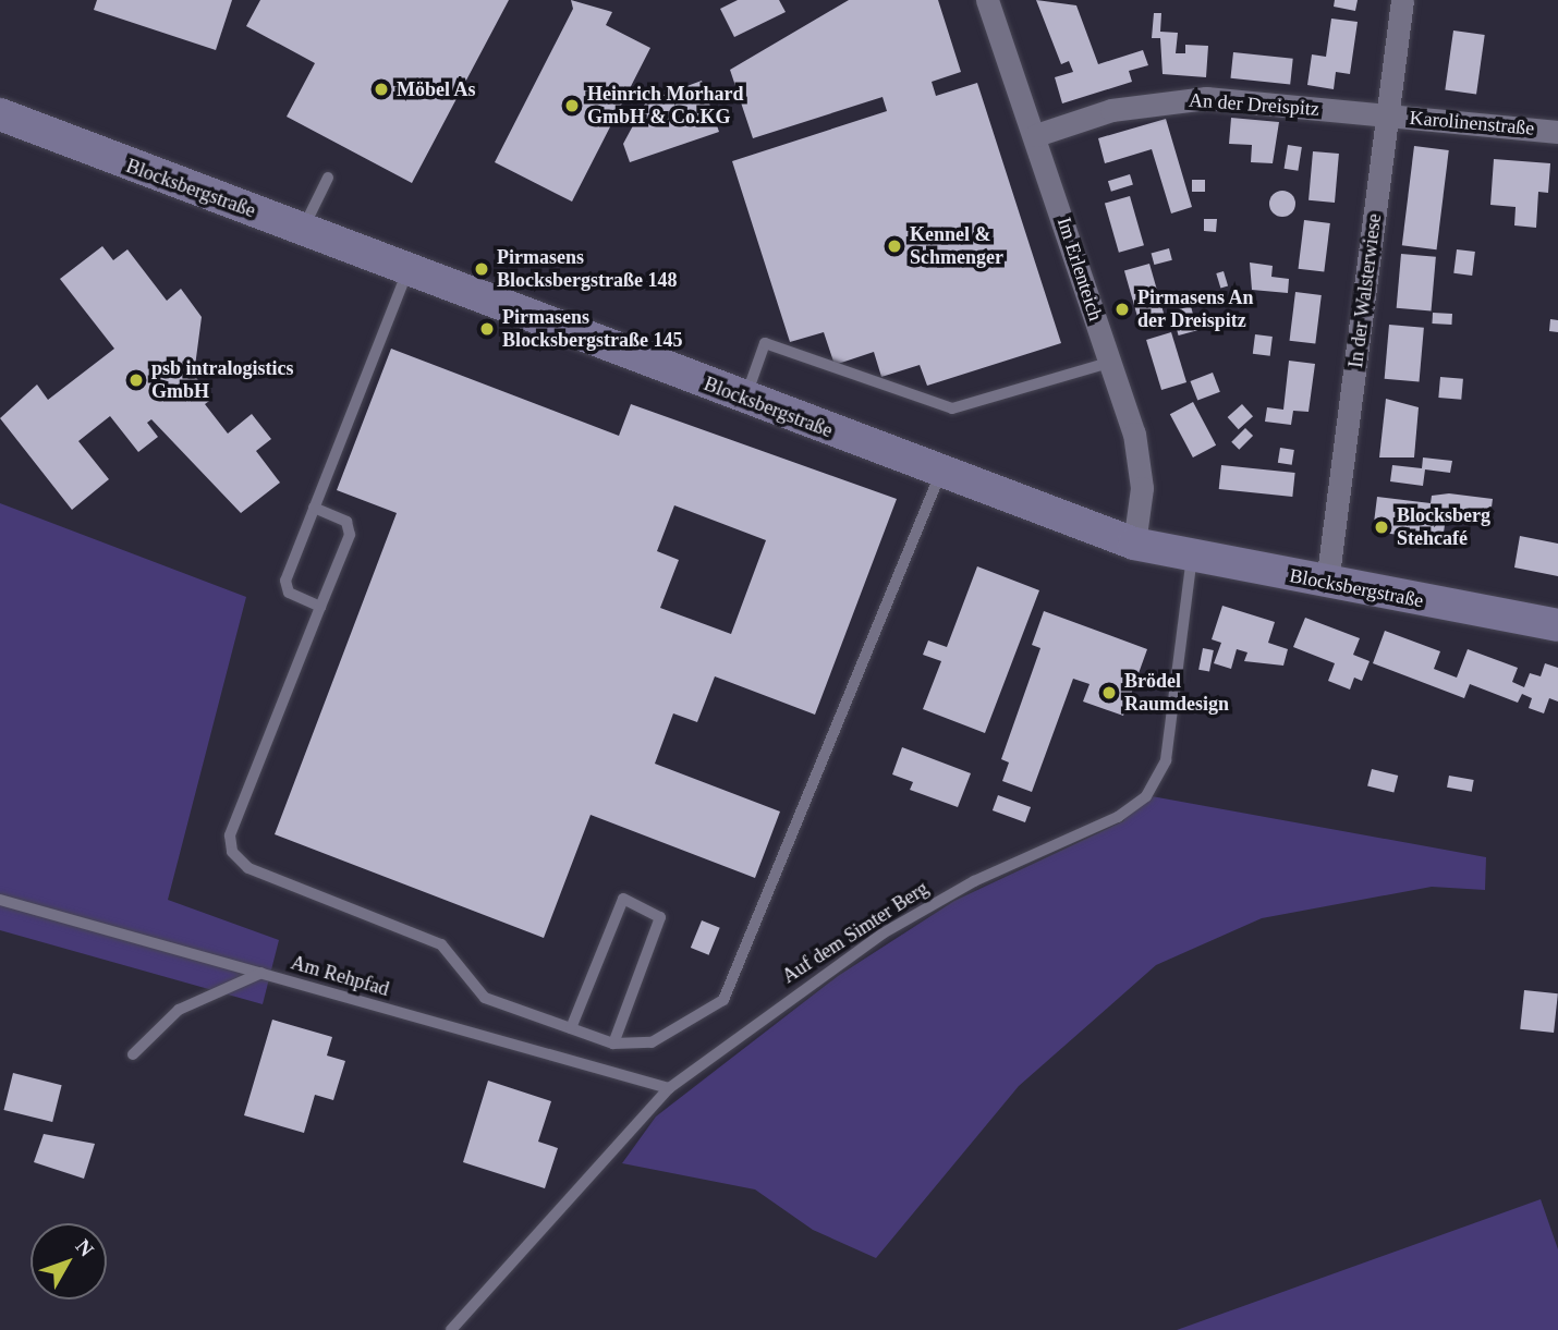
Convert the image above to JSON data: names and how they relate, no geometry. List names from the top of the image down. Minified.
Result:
{"streets":{"main road":["Blocksbergstraße"],"street":["An der Dreispitz","Karolinenstraße","Im Erlenteich","In der Walsterwiese"],"lane":["Auf dem Simter Berg","Am Rehpfad"]},"crossings":[["An der Dreispitz","Karolinenstraße"],["An der Dreispitz","Im Erlenteich"],["An der Dreispitz","In der Walsterwiese"],["Karolinenstraße","In der Walsterwiese"],["Blocksbergstraße","Im Erlenteich"],["Blocksbergstraße","In der Walsterwiese"],["Blocksbergstraße","Auf dem Simter Berg"],["Auf dem Simter Berg","Am Rehpfad"]],"places":["Möbel As","Heinrich Morhard GmbH & Co.KG","Kennel & Schmenger","Pirmasens Blocksbergstraße 148","Pirmasens An der Dreispitz","Pirmasens Blocksbergstraße 145","psb intralogistics GmbH","Blocksberg Stehcafé","Brödel Raumdesign"],"north":"top right"}
